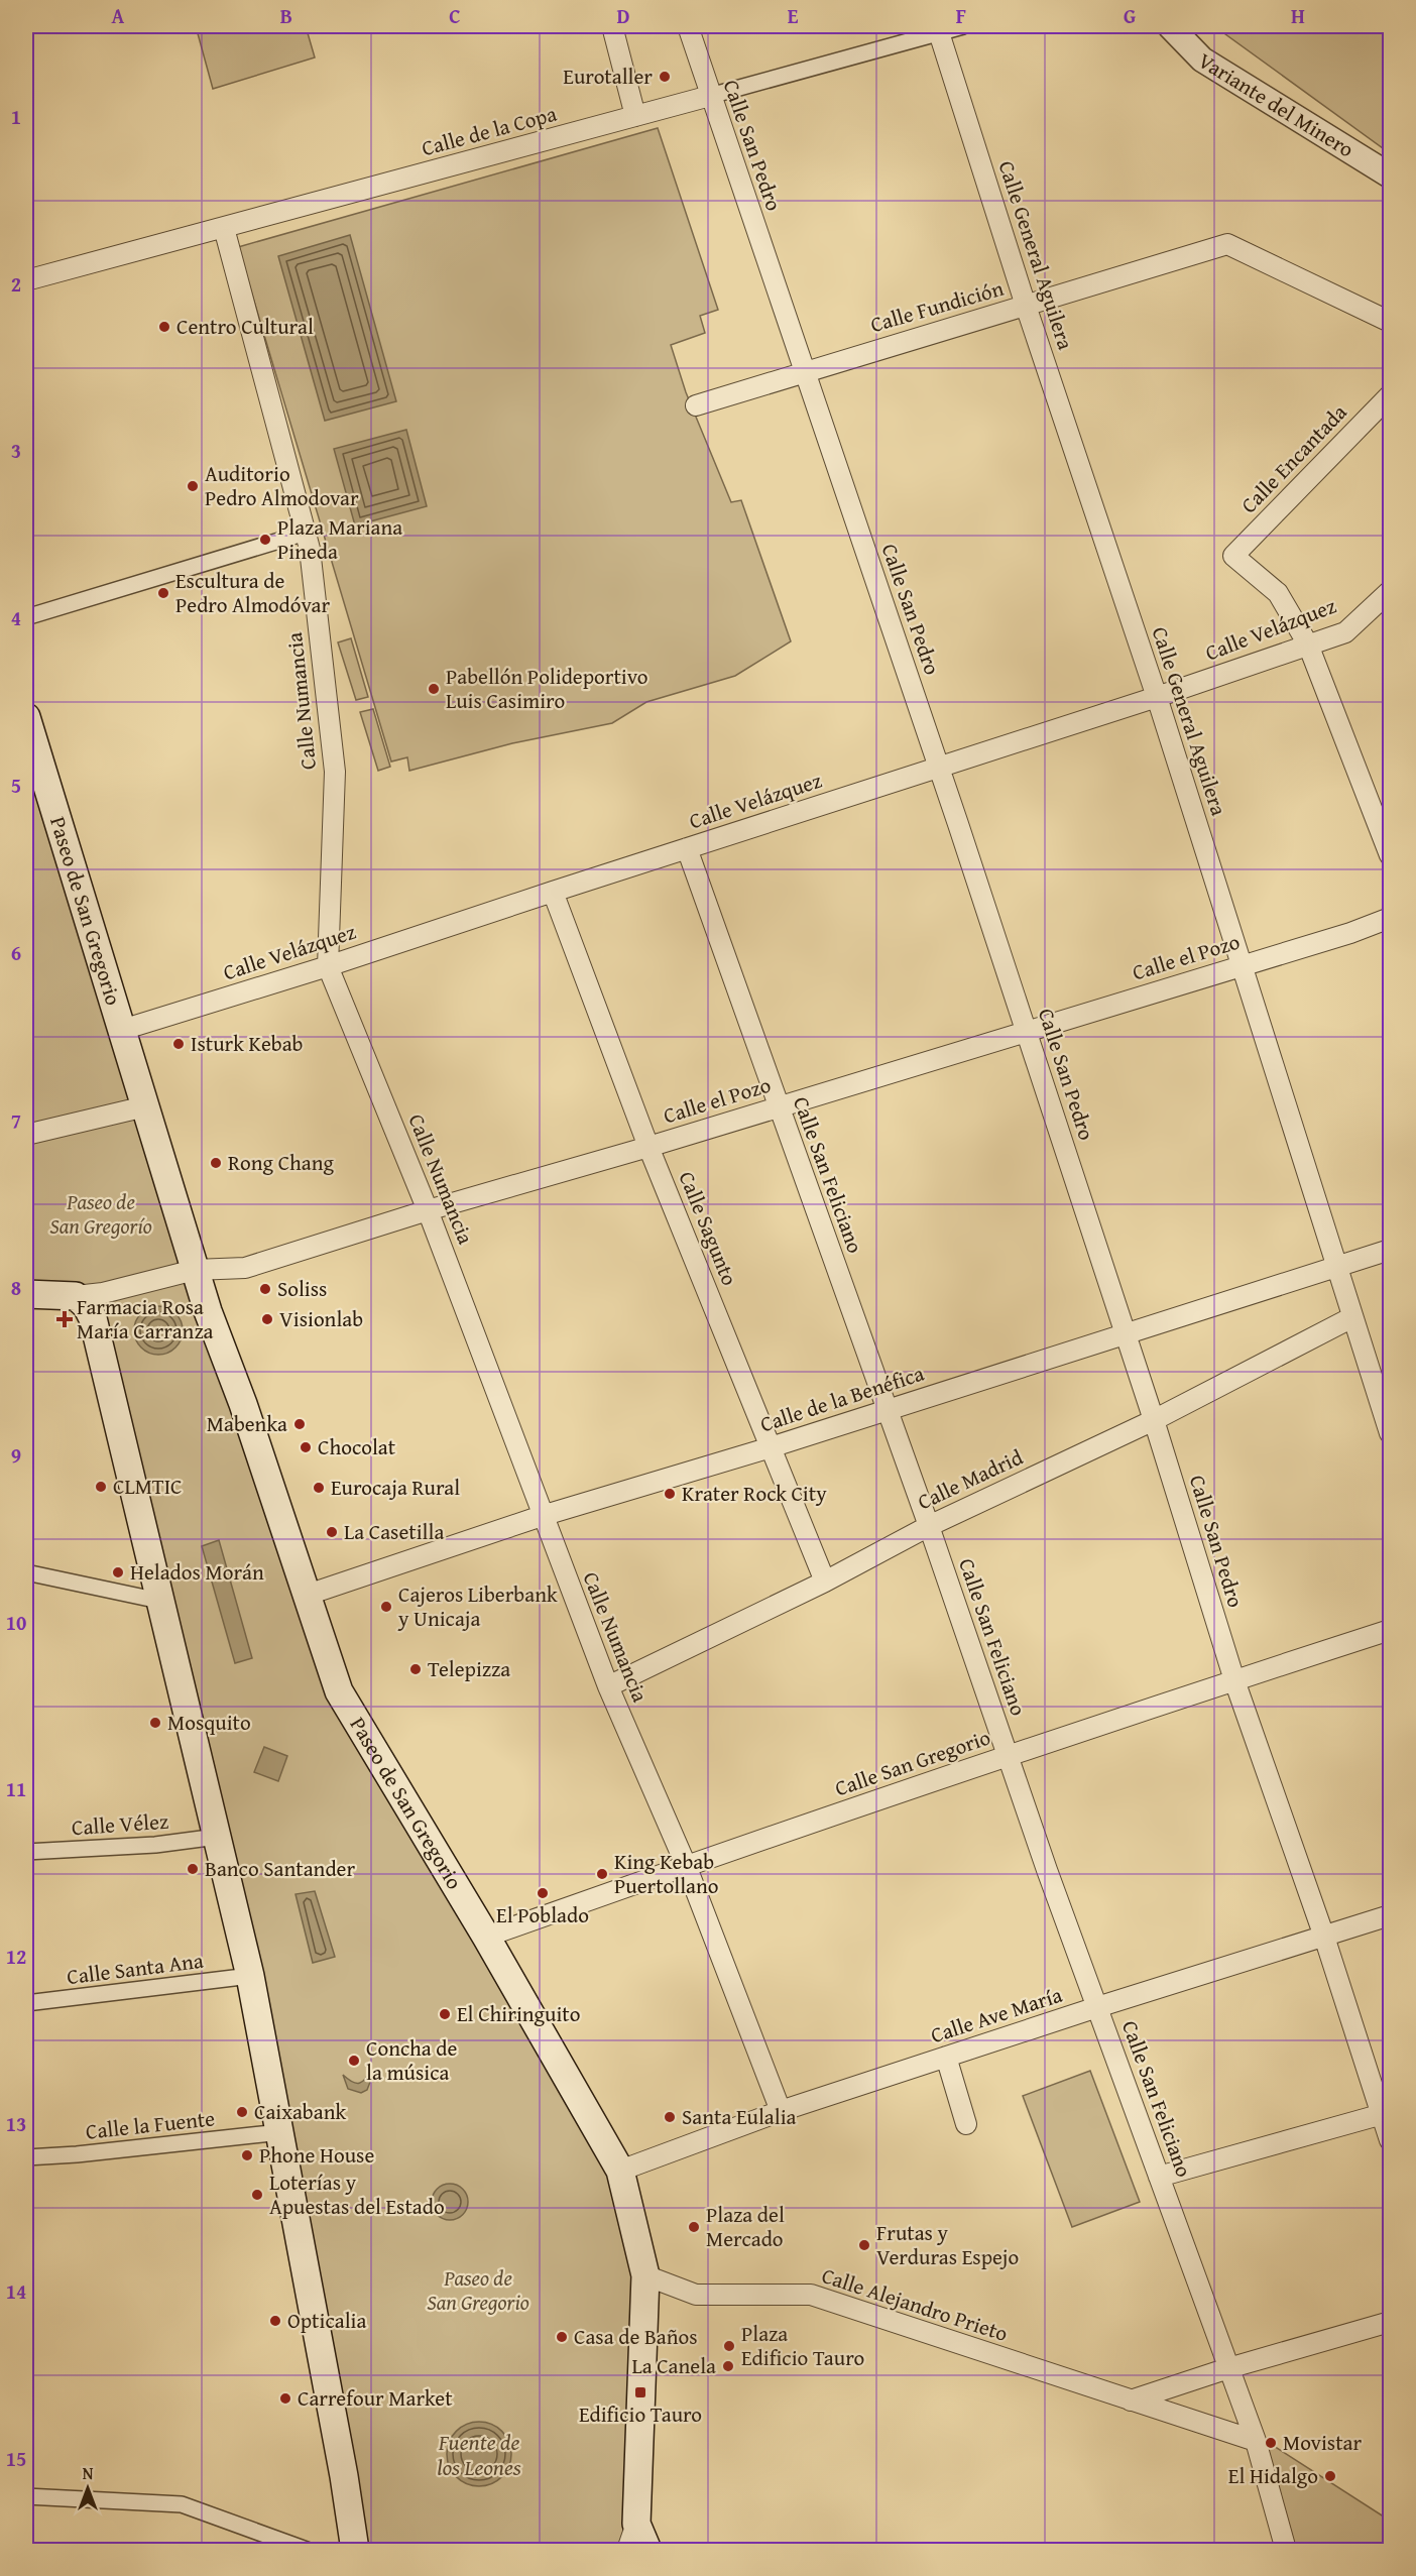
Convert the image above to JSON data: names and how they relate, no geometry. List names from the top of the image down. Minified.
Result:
{"streets":{"main road":["Paseo de San Gregorio"],"street":["Variante del Minero","Calle de la Copa","Calle San Pedro","Calle General Aguilera","Calle Fundición","Calle Encantada","Calle Velázquez","Calle Numancia","Calle el Pozo","Calle San Feliciano","Calle Sagunto","Calle de la Benéfica","Calle Madrid","Calle San Gregorio","Calle Vélez","Calle Santa Ana","Calle Ave María","Calle la Fuente","Calle Alejandro Prieto"]},"crossings":[["Calle de la Copa","Calle San Pedro"],["Calle de la Copa","Calle General Aguilera"],["Calle de la Copa","Calle Numancia"],["Calle San Pedro","Calle Fundición"],["Calle San Pedro","Calle Velázquez"],["Calle San Pedro","Calle el Pozo"],["Calle San Pedro","Calle de la Benéfica"],["Calle San Pedro","Calle Madrid"],["Calle San Pedro","Calle San Gregorio"],["Calle San Pedro","Calle Ave María"],["Calle General Aguilera","Calle Fundición"],["Calle General Aguilera","Calle Velázquez"],["Calle General Aguilera","Calle el Pozo"],["Calle General Aguilera","Calle de la Benéfica"],["Calle General Aguilera","Calle Madrid"],["Calle Encantada","Calle Velázquez"],["Calle Velázquez","Calle Numancia"],["Calle Velázquez","Paseo de San Gregorio"],["Calle Velázquez","Calle San Feliciano"],["Calle Velázquez","Calle Sagunto"],["Calle Numancia","Calle el Pozo"],["Calle Numancia","Calle de la Benéfica"],["Calle Numancia","Calle Madrid"],["Calle Numancia","Calle San Gregorio"],["Calle Numancia","Calle Ave María"],["Paseo de San Gregorio","Calle el Pozo"],["Paseo de San Gregorio","Calle de la Benéfica"],["Paseo de San Gregorio","Calle San Gregorio"],["Paseo de San Gregorio","Calle Ave María"],["Paseo de San Gregorio","Calle Alejandro Prieto"],["Calle el Pozo","Calle San Feliciano"],["Calle el Pozo","Calle Sagunto"],["Calle San Feliciano","Calle de la Benéfica"],["Calle San Feliciano","Calle Madrid"],["Calle San Feliciano","Calle San Gregorio"],["Calle San Feliciano","Calle Ave María"],["Calle San Feliciano","Calle Alejandro Prieto"],["Calle Sagunto","Calle de la Benéfica"],["Calle Sagunto","Calle Madrid"]],"water":["Fuente de los Leones"],"parks":["Paseo de San Gregorío","Paseo de San Gregorio"],"places":{"other":["Eurotaller","Centro Cultural","Auditorio Pedro Almodovar","Plaza Mariana Pineda","Escultura de Pedro Almodóvar","Pabellón Polideportivo Luis Casimiro","Isturk Kebab","Rong Chang","Soliss","Visionlab","Mabenka","Chocolat","CLMTIC","Eurocaja Rural","Krater Rock City","La Casetilla","Helados Morán","Cajeros Liberbank y Unicaja","Telepizza","Mosquito","Banco Santander","King Kebab Puertollano","El Poblado","El Chiringuito","Concha de la música","Caixabank","Santa Eulalia","Phone House","Loterías y Apuestas del Estado","Plaza del Mercado","Frutas y Verduras Espejo","Opticalia","Casa de Baños","Plaza Edificio Tauro","La Canela","Carrefour Market","Movistar","El Hidalgo"],"health":["Farmacia Rosa María Carranza"],"transit":["Edificio Tauro"]},"north":"top","grid":{"columns":["A","B","C","D","E","F","G","H"],"rows":["1","2","3","4","5","6","7","8","9","10","11","12","13","14","15"]}}
